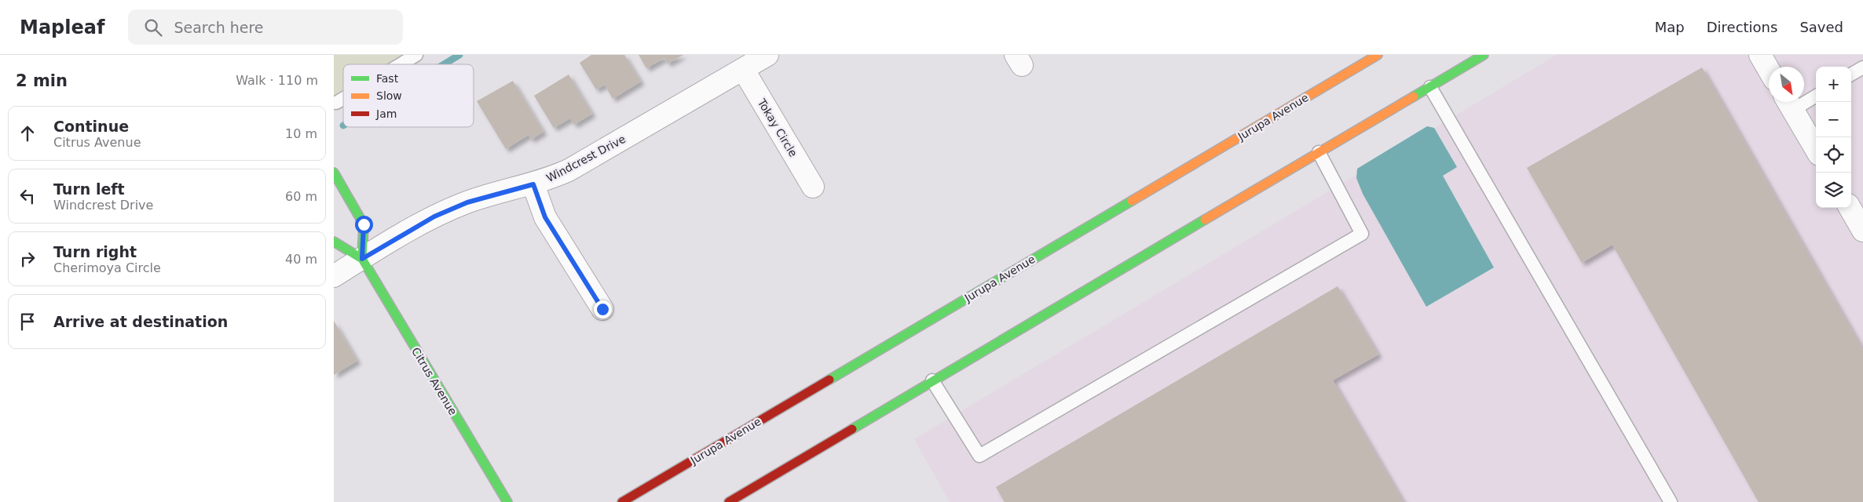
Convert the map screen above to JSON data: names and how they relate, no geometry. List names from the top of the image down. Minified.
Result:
{"streets":{"main road":["Jurupa Avenue","Citrus Avenue"],"street":["Tokay Circle","Windcrest Drive"]},"crossings":[["Tokay Circle","Windcrest Drive"],["Windcrest Drive","Citrus Avenue"]],"legend":["Fast","Slow","Jam"],"north":"bottom right","page":{"header":"Mapleaf","search":"Search here","nav":["Map","Directions","Saved"],"heading":["2 min","Walk · 110 m"],"map_buttons":["+","−"],"list":[["Continue","Citrus Avenue","10 m"],["Turn left","Windcrest Drive","60 m"],["Turn right","Cherimoya Circle","40 m"],"Arrive at destination"]}}
